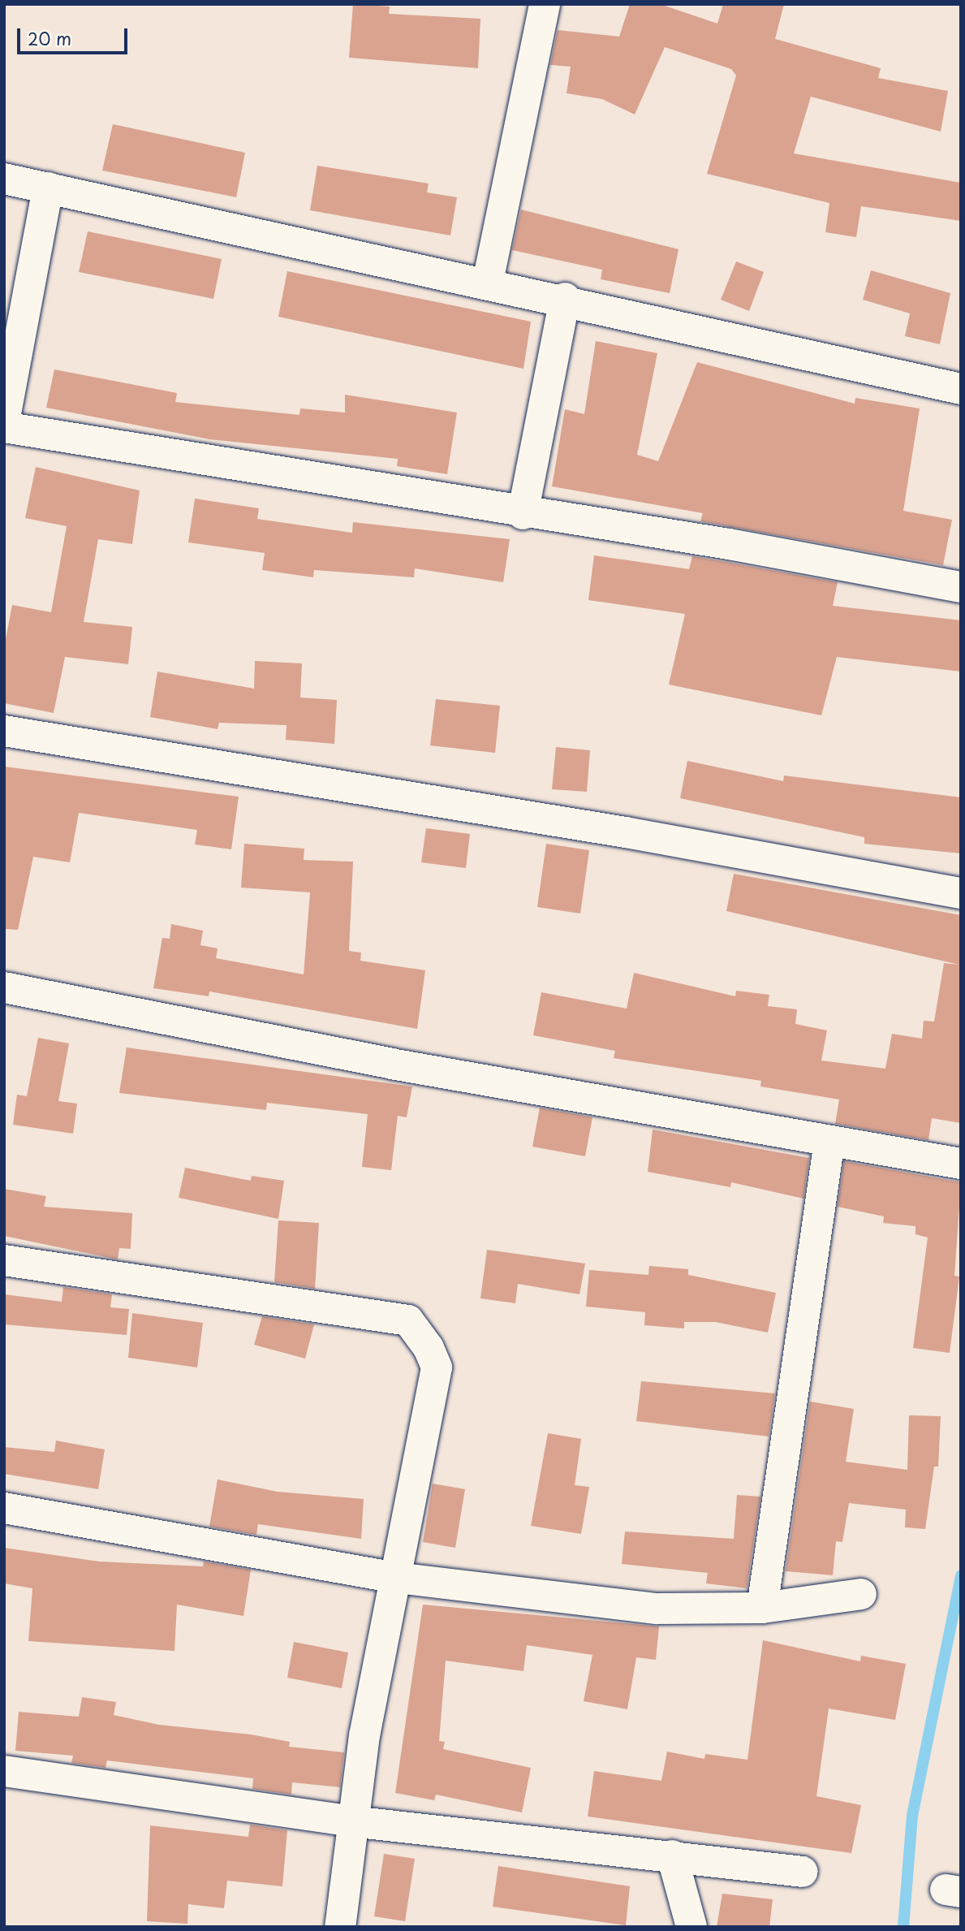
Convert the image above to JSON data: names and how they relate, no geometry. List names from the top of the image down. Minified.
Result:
{"scale_bar":"20 m"}
